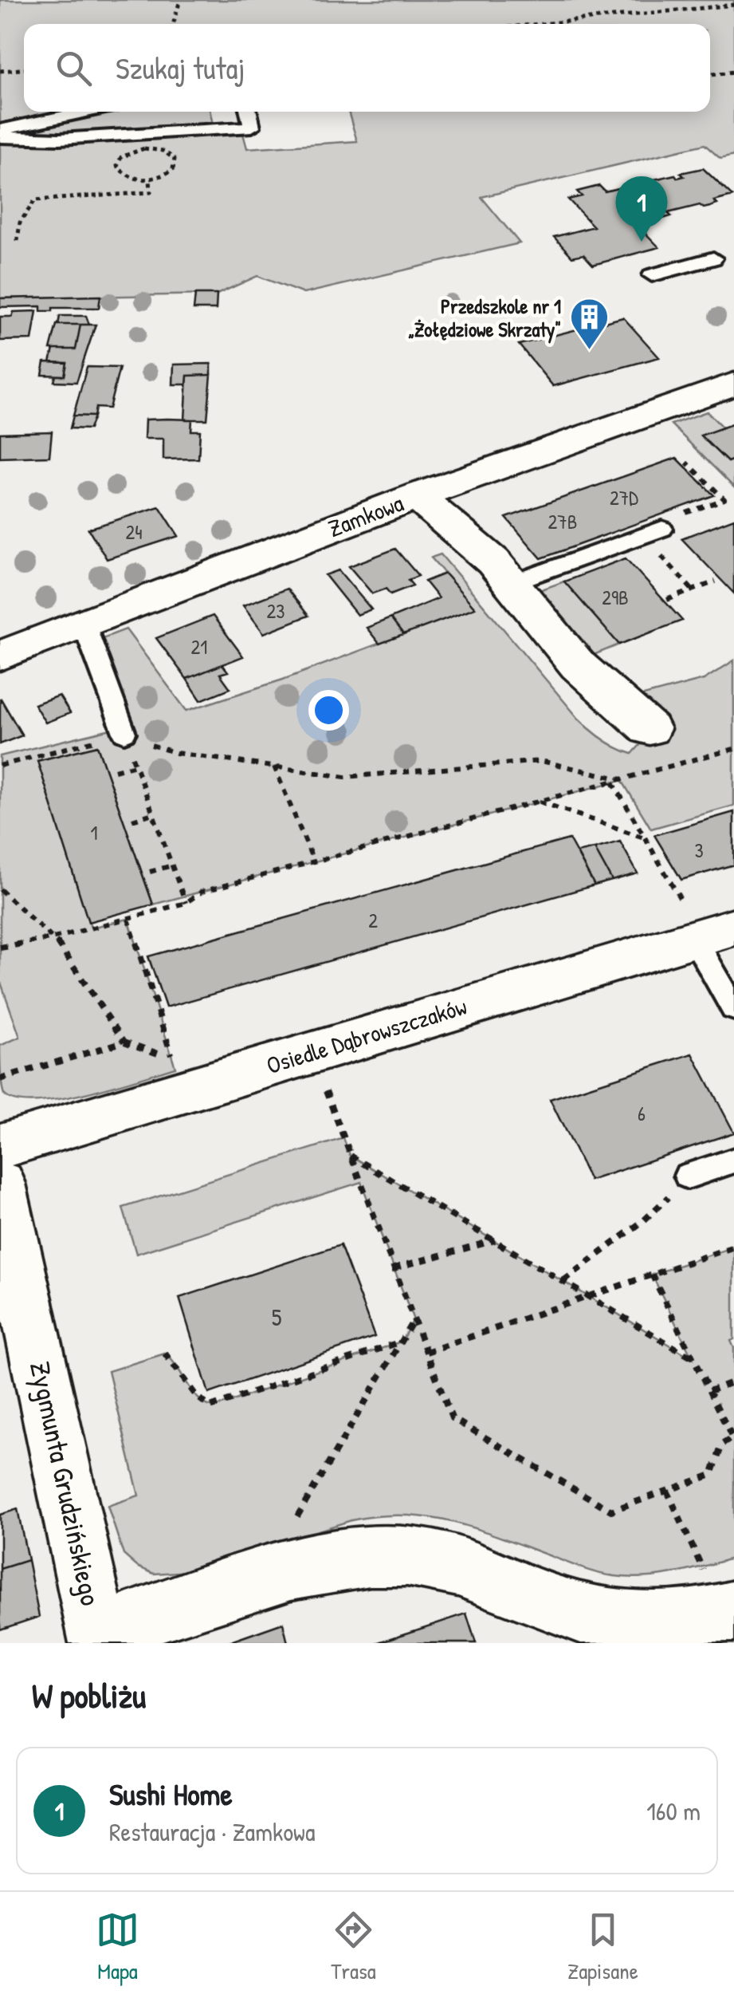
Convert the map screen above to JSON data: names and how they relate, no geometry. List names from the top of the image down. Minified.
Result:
{"streets":{"street":["Zamkowa","Osiedle Dąbrowszczaków","Zygmunta Grudzińskiego"]},"places":{"building":["Przedszkole nr 1 „Żołędziowe Skrzaty\""]},"house_numbers":["27D","27B","24","29B","23","21","1","3","2","6","5"],"page":{"search":"Szukaj tutaj","pins":"1","heading":"W pobliżu","list":[{"mark":"1","name":"Sushi Home","note":"Restauracja · Zamkowa","value":"160 m"}],"nav":["Mapa","Trasa","Zapisane"]}}
